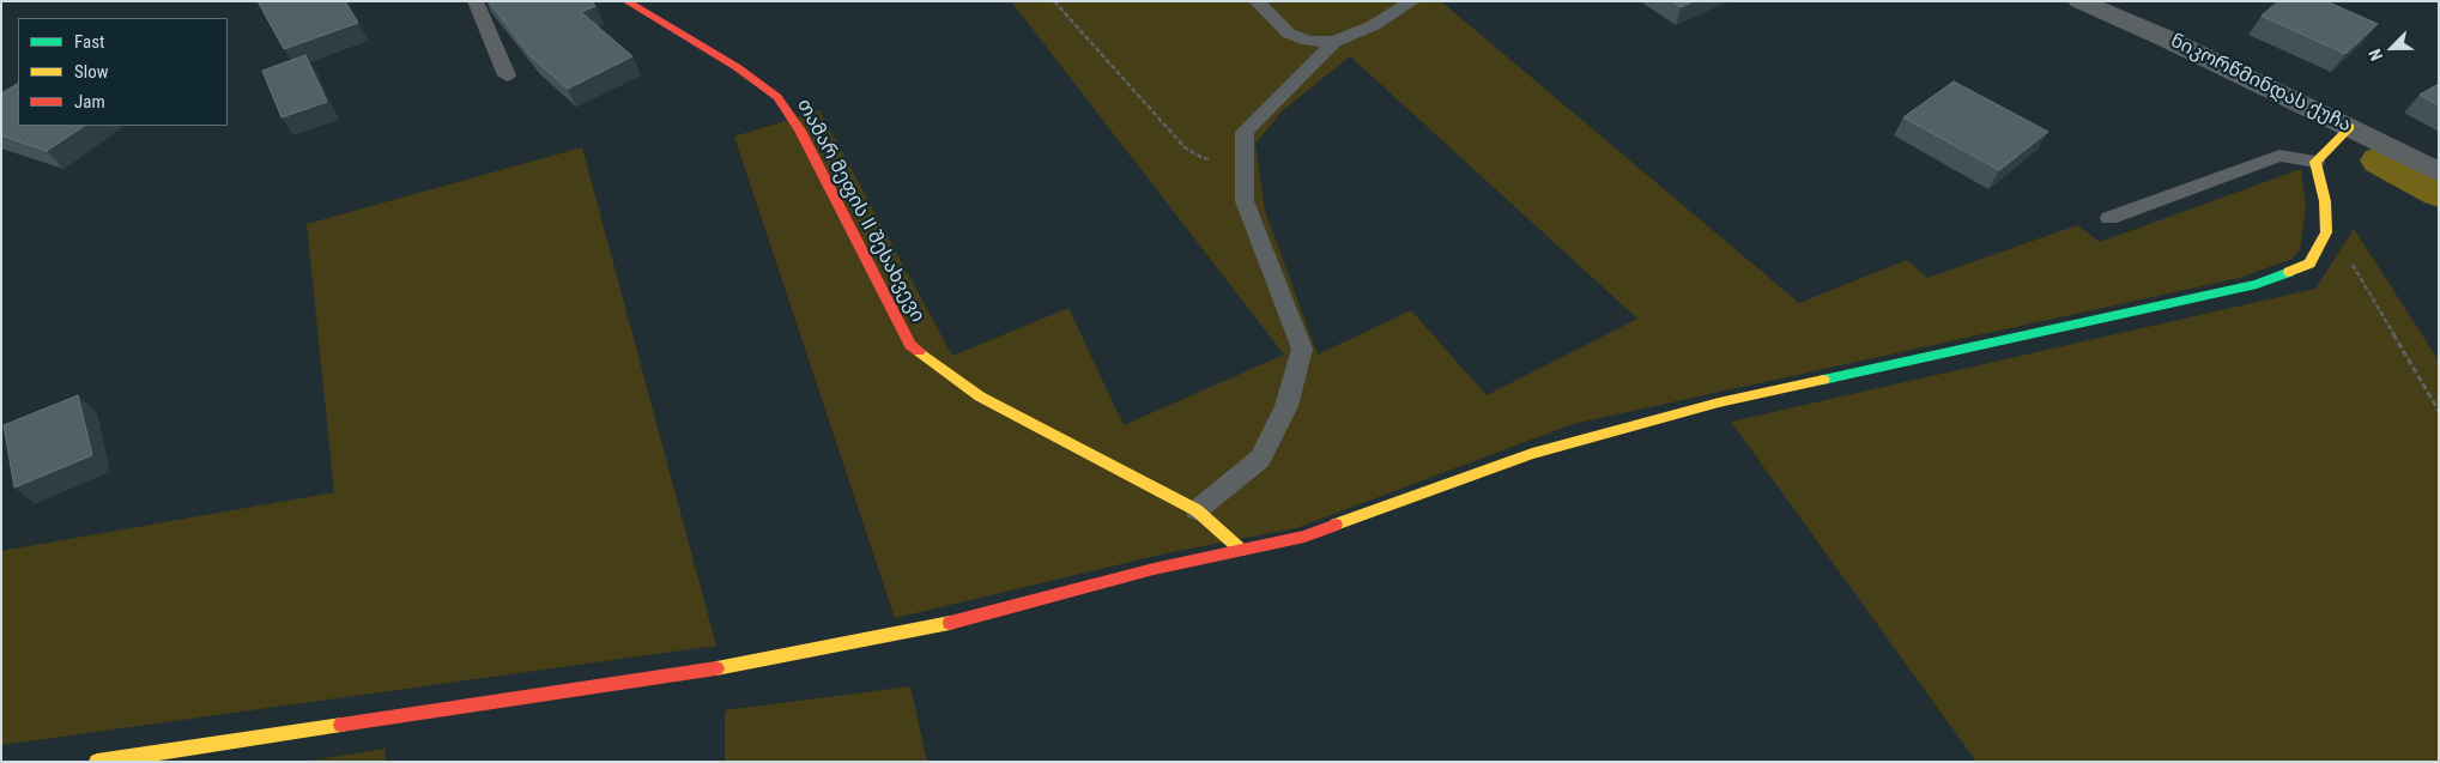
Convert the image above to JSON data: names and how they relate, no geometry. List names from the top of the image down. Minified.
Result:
{"streets":{"street":["ნიკორწმინდას ქუჩა","თამარ მეფის II შესახვევი"]},"legend":["Fast","Slow","Jam"],"north":"bottom left"}
